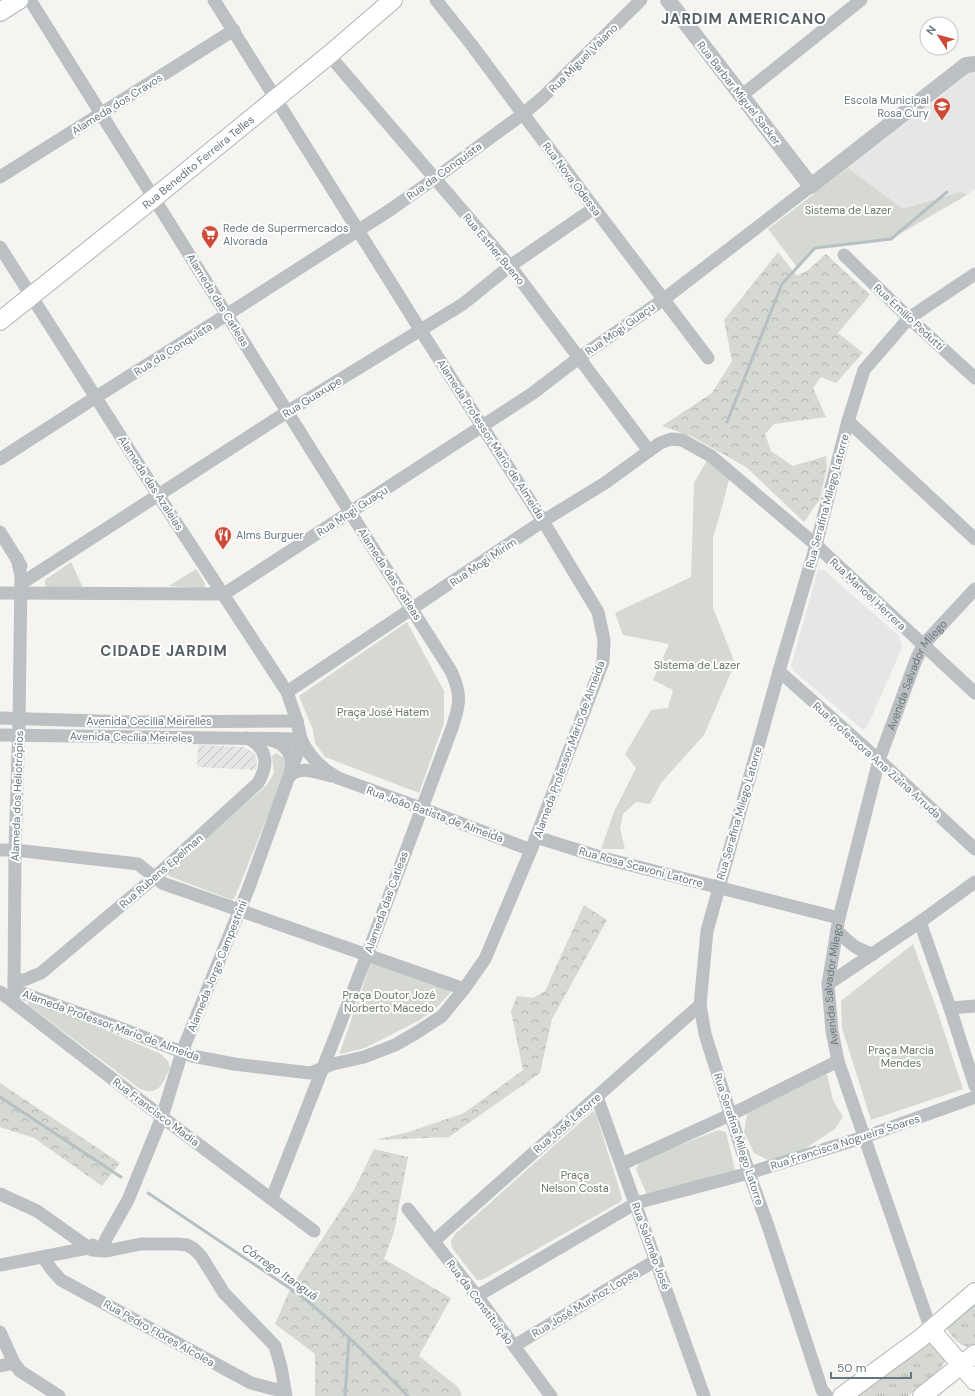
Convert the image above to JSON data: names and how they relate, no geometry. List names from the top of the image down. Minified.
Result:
{"streets":{"main road":["Rua Benedito Ferreira Telles","Avenida Salvador Milego"],"street":["Rua Miguel Vaiano","Rua Barbar Miguel Sacker","Alameda dos Cravos","Rua da Conquista","Rua Nova Odessa","Rua Esther Bueno","Alameda das Catleas","Rua Emílio Pedutti","Rua Mogi Guaçu","Rua Guaxupe","Alameda Professor Mario de Almeida","Alameda das Azaleias","Rua Serafina Milego Latorre","Rua Mogi Mirim","Rua Manoel Herrera","Avenida Cecilia Meirelles","Avenida Cecília Meireles","Rua Professora Ana Zizina Arruda","Alameda dos Heliotrópios","Rua João Batista de Almeida","Rua Rosa Scavoni Latorre","Rua Rubens Epelman","Alameda Jorge Campestrini","Rua Francisco Madia","Rua José Latorre","Rua Francisca Nogueira Soares","Rua Salomão José","Rua da Constituição","Rua José Munhoz Lopes","Rua Pedro Flores Alcolea"]},"crossings":[["Rua Miguel Vaiano","Rua da Conquista"],["Rua Miguel Vaiano","Rua Nova Odessa"],["Rua Barbar Miguel Sacker","Rua Mogi Guaçu"],["Alameda dos Cravos","Alameda das Catleas"],["Alameda dos Cravos","Alameda Professor Mario de Almeida"],["Rua Benedito Ferreira Telles","Rua Esther Bueno"],["Rua Benedito Ferreira Telles","Alameda das Catleas"],["Rua Benedito Ferreira Telles","Alameda Professor Mario de Almeida"],["Rua Benedito Ferreira Telles","Alameda das Azaleias"],["Rua da Conquista","Rua Nova Odessa"],["Rua da Conquista","Rua Esther Bueno"],["Rua da Conquista","Alameda das Catleas"],["Rua da Conquista","Alameda Professor Mario de Almeida"],["Rua da Conquista","Alameda das Azaleias"],["Rua Nova Odessa","Rua Mogi Guaçu"],["Rua Nova Odessa","Rua Guaxupe"],["Rua Esther Bueno","Rua Mogi Guaçu"],["Rua Esther Bueno","Rua Guaxupe"],["Rua Esther Bueno","Rua Mogi Mirim"],["Alameda das Catleas","Rua Mogi Guaçu"],["Alameda das Catleas","Rua Guaxupe"],["Alameda das Catleas","Alameda Professor Mario de Almeida"],["Alameda das Catleas","Rua Mogi Mirim"],["Alameda das Catleas","Rua João Batista de Almeida"],["Alameda das Catleas","Rua Francisco Madia"],["Rua Emílio Pedutti","Rua Serafina Milego Latorre"],["Rua Mogi Guaçu","Alameda Professor Mario de Almeida"],["Rua Mogi Guaçu","Alameda das Azaleias"],["Rua Guaxupe","Alameda Professor Mario de Almeida"],["Rua Guaxupe","Alameda das Azaleias"],["Rua Guaxupe","Alameda dos Heliotrópios"],["Alameda Professor Mario de Almeida","Rua Mogi Mirim"],["Alameda Professor Mario de Almeida","Alameda dos Heliotrópios"],["Alameda Professor Mario de Almeida","Rua João Batista de Almeida"],["Alameda Professor Mario de Almeida","Rua Rosa Scavoni Latorre"],["Alameda Professor Mario de Almeida","Rua Rubens Epelman"],["Alameda Professor Mario de Almeida","Alameda Jorge Campestrini"],["Alameda Professor Mario de Almeida","Rua Francisco Madia"],["Alameda das Azaleias","Rua Mogi Mirim"],["Alameda das Azaleias","Avenida Cecilia Meirelles"],["Alameda das Azaleias","Alameda Jorge Campestrini"],["Rua Serafina Milego Latorre","Rua Manoel Herrera"],["Rua Serafina Milego Latorre","Rua Professora Ana Zizina Arruda"],["Rua Serafina Milego Latorre","Rua Rosa Scavoni Latorre"],["Rua Serafina Milego Latorre","Rua José Latorre"],["Rua Serafina Milego Latorre","Rua Francisca Nogueira Soares"],["Rua Mogi Mirim","Rua Manoel Herrera"],["Rua Manoel Herrera","Avenida Salvador Milego"],["Avenida Salvador Milego","Rua Professora Ana Zizina Arruda"],["Avenida Salvador Milego","Rua Rosa Scavoni Latorre"],["Avenida Salvador Milego","Rua Francisca Nogueira Soares"],["Avenida Cecilia Meirelles","Alameda dos Heliotrópios"],["Avenida Cecilia Meirelles","Alameda Jorge Campestrini"],["Avenida Cecília Meireles","Alameda dos Heliotrópios"],["Avenida Cecília Meireles","Rua João Batista de Almeida"],["Avenida Cecília Meireles","Rua Rubens Epelman"],["Avenida Cecília Meireles","Alameda Jorge Campestrini"],["Alameda dos Heliotrópios","Rua Rubens Epelman"],["Alameda dos Heliotrópios","Rua Francisco Madia"],["Rua João Batista de Almeida","Alameda Jorge Campestrini"],["Rua Rubens Epelman","Rua Francisco Madia"],["Alameda Jorge Campestrini","Rua Francisco Madia"],["Rua José Latorre","Rua Salomão José"],["Rua José Latorre","Rua da Constituição"],["Rua Francisca Nogueira Soares","Rua Salomão José"],["Rua Francisca Nogueira Soares","Rua da Constituição"],["Rua Salomão José","Rua José Munhoz Lopes"],["Rua da Constituição","Rua José Munhoz Lopes"]],"districts":["JARDIM AMERICANO","CIDADE JARDIM"],"water":["Córrego Itanguá"],"parks":["Sistema de Lazer","SIstema de Lazer","Praça José Hatem","Praça Doutor Jozé Norberto Macedo","Praça Marcia Mendes","Praça Nelson Costa"],"places":{"school or university":["Escola Municipal Rosa Cury"],"supermarket":["Rede de Supermercados Alvorada"],"restaurant":["Alms Burguer"]},"scale_bar":"50 m","north":"top left"}
